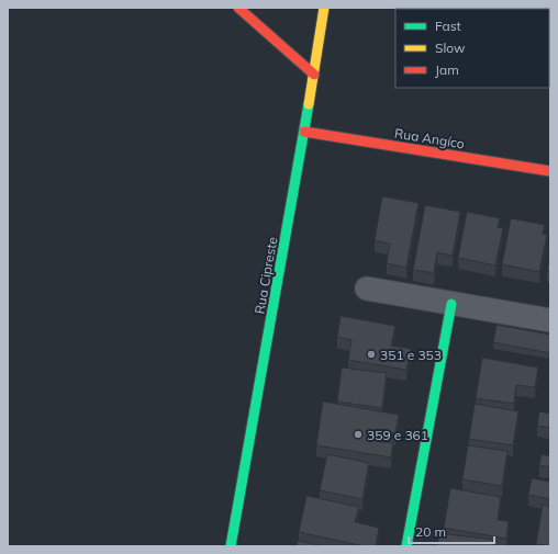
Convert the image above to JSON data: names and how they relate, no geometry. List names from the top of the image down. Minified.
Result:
{"streets":{"street":["Rua Angíco","Rua Cipreste"]},"crossings":[["Rua Angíco","Rua Cipreste"]],"places":["351 e 353","359 e 361"],"legend":["Fast","Slow","Jam"],"scale_bar":"20 m"}
